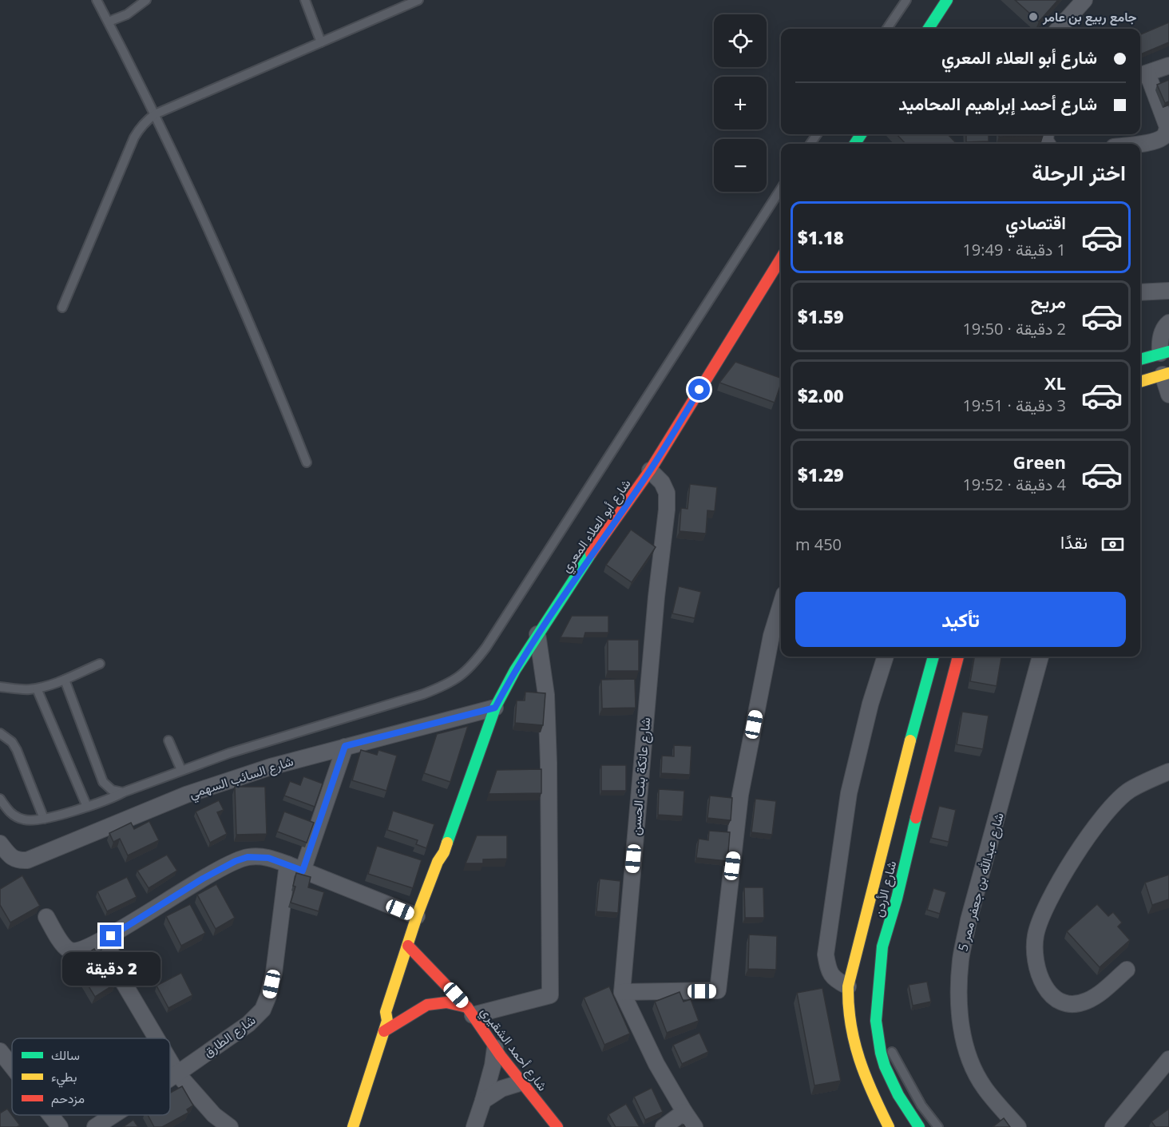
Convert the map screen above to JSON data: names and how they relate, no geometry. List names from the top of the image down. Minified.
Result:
{"streets":{"main road":["شارع أبو العلاء المعري","شارع الأردن","شارع أحمد الشقيري"],"street":["شارع عاتكة بنت الحسن","شارع السائب السهمي","شارع عبدالله بن جعفر ممر 5","شارع الطارق"]},"crossings":[["شارع أبو العلاء المعري","شارع عاتكة بنت الحسن"],["شارع أبو العلاء المعري","شارع السائب السهمي"],["شارع أبو العلاء المعري","شارع أحمد الشقيري"]],"places":["جامع ربيع بن عامر"],"legend":["سالك","بطيء","مزدحم"],"page":{"map_buttons":["+","−"],"banner":["شارع أبو العلاء المعري","شارع أحمد إبراهيم المحاميد"],"heading":"اختر الرحلة","list":[{"name":"اقتصادي","note":"1 دقيقة · 19:49","value":"$1.18"},{"name":"مريح","note":"2 دقيقة · 19:50","value":"$1.59"},{"name":"XL","note":"3 دقيقة · 19:51","value":"$2.00"},{"name":"Green","note":"4 دقيقة · 19:52","value":"$1.29"}],"pay":["نقدًا","450 m"],"buttons":"تأكيد","bubble":"2 دقيقة"}}
